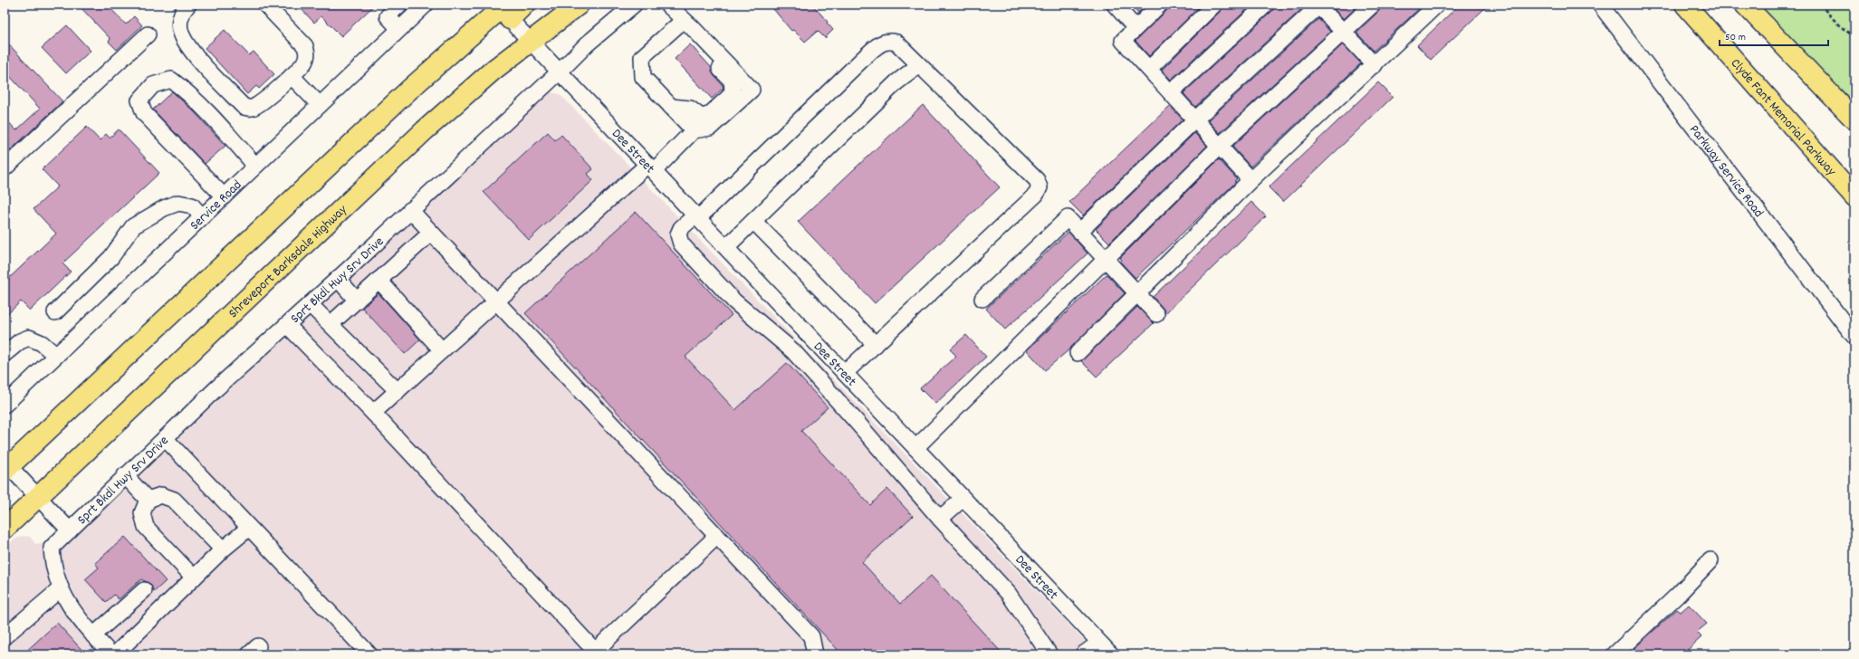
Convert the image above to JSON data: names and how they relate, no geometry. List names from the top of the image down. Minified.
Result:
{"streets":{"main road":["Clyde Fant Memorial Parkway","Shreveport Barksdale Highway"],"street":["Dee Street","Parkway Service Road","Service Road","Sprt Bkdl Hwy Srv Drive"]},"crossings":[["Dee Street","Sprt Bkdl Hwy Srv Drive"]],"scale_bar":"50 m"}
